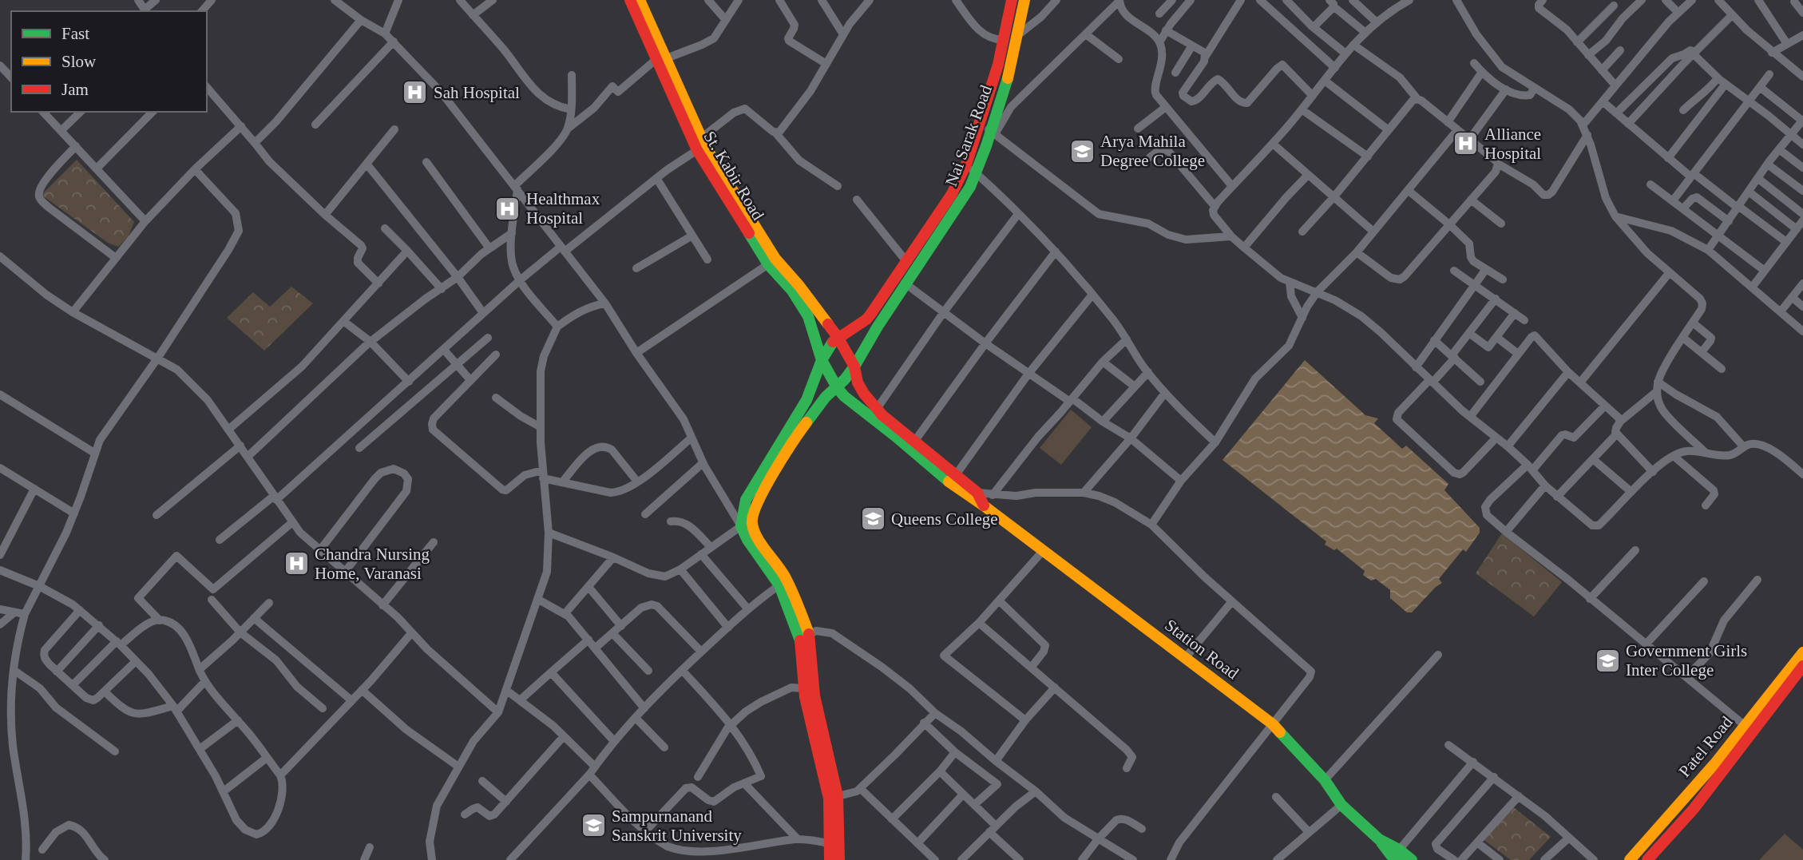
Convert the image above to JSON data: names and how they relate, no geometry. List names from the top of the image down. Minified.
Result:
{"streets":{"main road":["Nai Sarak Road","St. Kabir Road","Station Road","Patel Road"]},"crossings":[["Nai Sarak Road","St. Kabir Road"],["Nai Sarak Road","Station Road"],["St. Kabir Road","Station Road"]],"places":{"hospital":["Sah Hospital","Alliance Hospital","Healthmax Hospital","Chandra Nursing Home, Varanasi"],"school or university":["Arya Mahila Degree College","Queens College","Government Girls Inter College","Sampurnanand Sanskrit University"]},"legend":["Fast","Slow","Jam"]}
